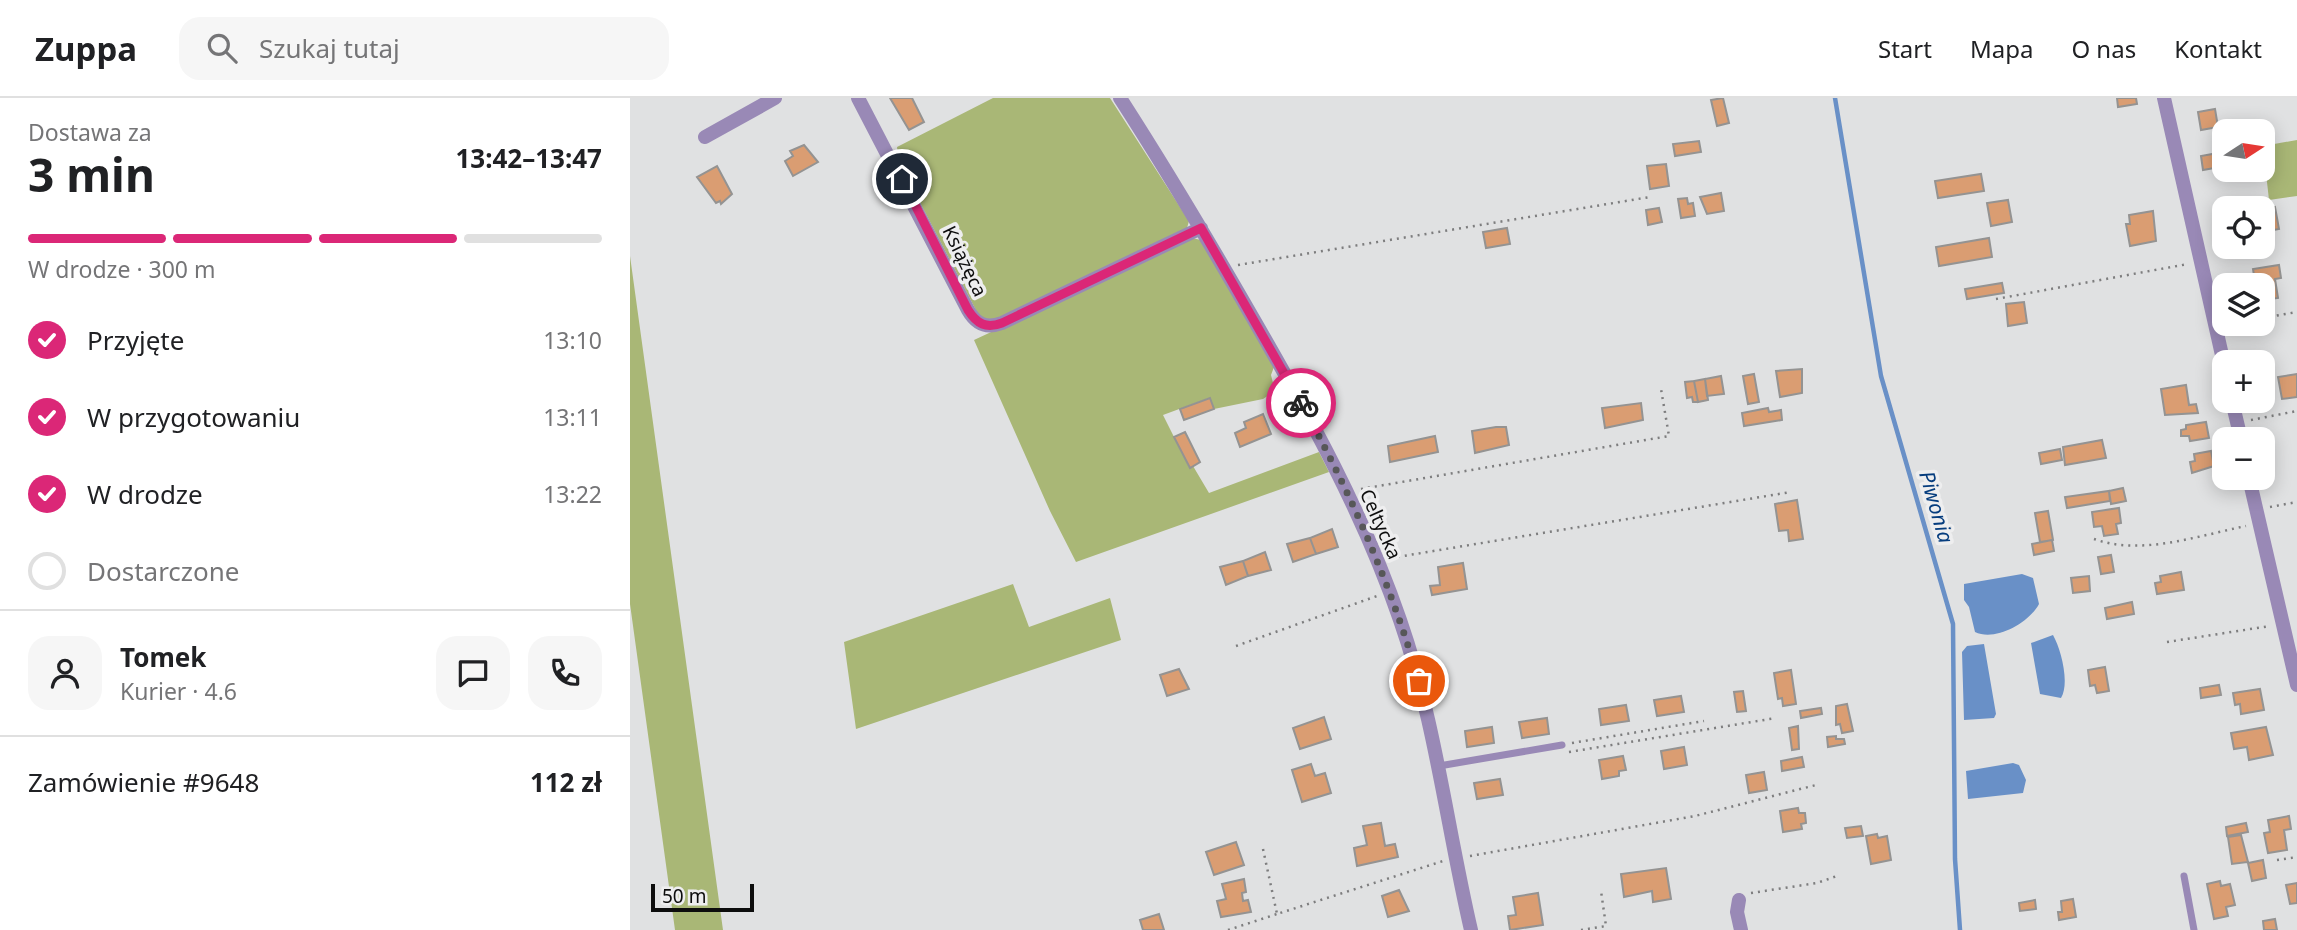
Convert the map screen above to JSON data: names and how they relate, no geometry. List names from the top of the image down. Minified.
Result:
{"streets":{"street":["Książęca","Celtycka"]},"crossings":[["Książęca","Celtycka"]],"water":["Piwonia"],"scale_bar":"50 m","north":"right","page":{"header":"Zuppa","search":"Szukaj tutaj","nav":["Start","Mapa","O nas","Kontakt"],"heading":["3 min","Dostawa za","13:42–13:47"],"panel":["Tomek","Kurier · 4.6","Zamówienie #9648","112 zł"],"map_buttons":["+","−"],"bar":"W drodze · 300 m","list":[["Przyjęte","13:10"],["W przygotowaniu","13:11"],["W drodze","13:22"],"Dostarczone"],"scale":"50 m"}}
